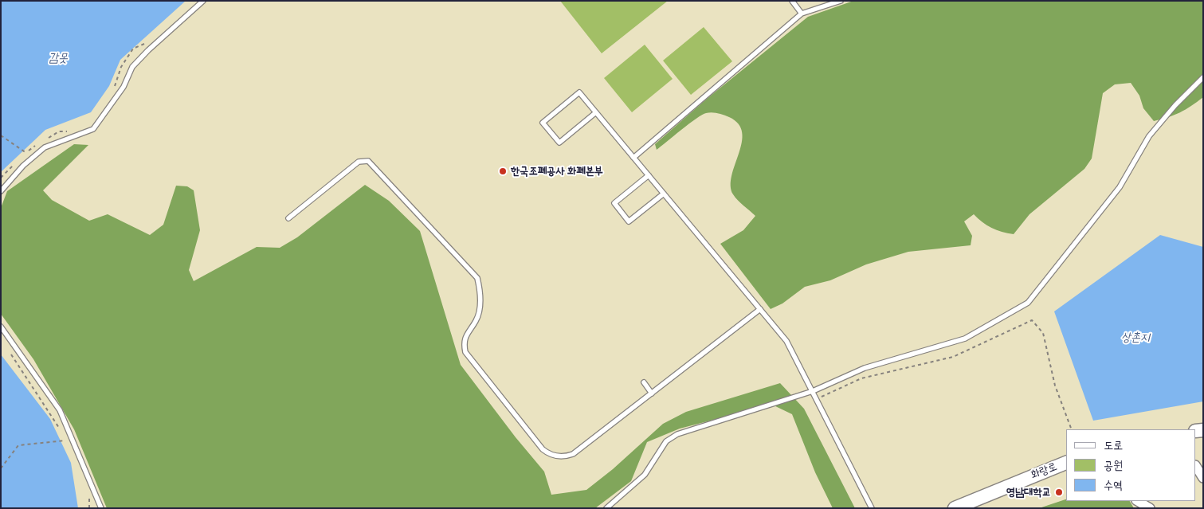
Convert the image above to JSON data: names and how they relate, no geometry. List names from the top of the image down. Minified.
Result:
{"streets":{"street":["화랑로"]},"water":["감못","상촌지"],"places":["한국조폐공사 화폐본부","영남대학교"],"legend":["도로","공원","수역"]}
